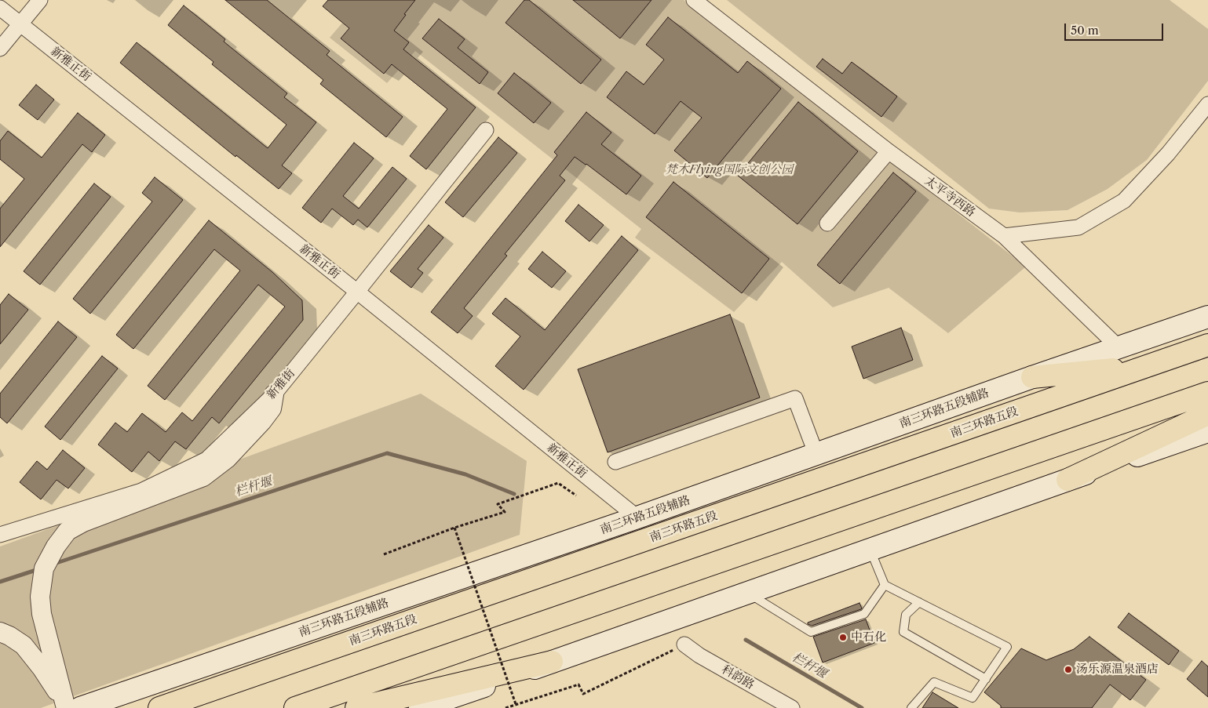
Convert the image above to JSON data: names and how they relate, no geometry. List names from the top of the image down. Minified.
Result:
{"streets":{"highway":["南三环路五段"],"main road":["南三环路五段辅路"],"street":["新雅正街","太平寺西路","新雅街","科韵路"]},"crossings":[["新雅正街","新雅街"],["新雅正街","南三环路五段辅路"],["太平寺西路","南三环路五段辅路"]],"water":["栏杆堰"],"parks":["梵木Flying国际文创公园"],"places":["中石化","汤乐源温泉酒店"],"scale_bar":"50 m"}
